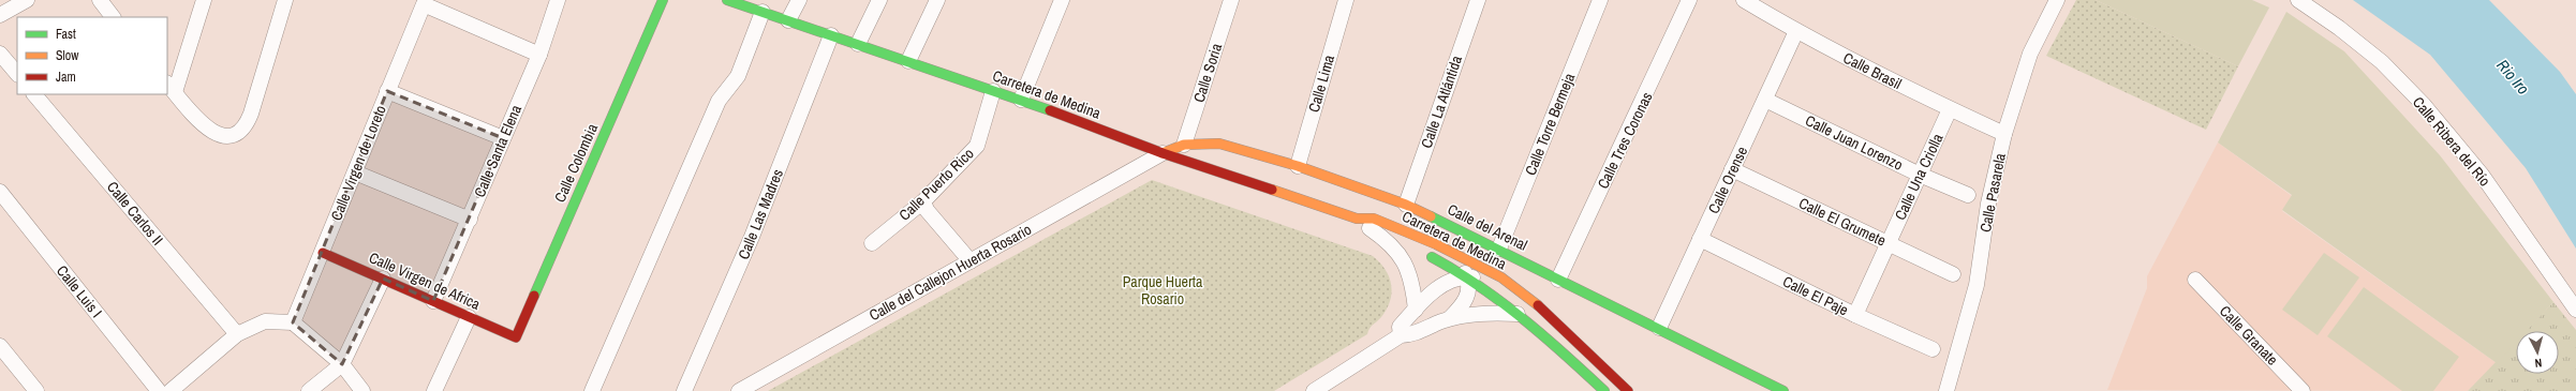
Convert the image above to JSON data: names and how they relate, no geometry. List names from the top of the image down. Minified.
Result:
{"streets":{"main road":["Carretera de Medina","Calle Colombia","Calle del Arenal","Calle Virgen de Africa"],"street":["Calle Brasil","Calle Soria","Calle Lima","Calle La Atlántida","Calle Torre Bermeja","Calle Tres Coronas","Calle Ribera del Río","Calle Juan Lorenzo","Calle Santa Elena","Calle Virgen de Loreto","Calle Una Criolla","Calle Orense","Calle Puerto Rico","Calle Pasarela","Calle Carlos II","Calle Las Madres","Calle El Grumete","Calle del Callejon Huerta Rosario","Calle Luis I","Calle El Paje","Calle Granate"]},"crossings":[["Calle Brasil","Calle Una Criolla"],["Calle Brasil","Calle Orense"],["Calle Brasil","Calle Pasarela"],["Calle Soria","Calle del Arenal"],["Calle Lima","Calle del Arenal"],["Carretera de Medina","Calle Puerto Rico"],["Carretera de Medina","Calle Las Madres"],["Carretera de Medina","Calle del Arenal"],["Carretera de Medina","Calle del Callejon Huerta Rosario"],["Calle La Atlántida","Calle del Arenal"],["Calle Torre Bermeja","Calle del Arenal"],["Calle Tres Coronas","Calle del Arenal"],["Calle Juan Lorenzo","Calle Una Criolla"],["Calle Juan Lorenzo","Calle Orense"],["Calle Santa Elena","Calle Virgen de Loreto"],["Calle Santa Elena","Calle Virgen de Africa"],["Calle Virgen de Loreto","Calle Virgen de Africa"],["Calle Colombia","Calle Virgen de Africa"],["Calle Una Criolla","Calle El Grumete"],["Calle Una Criolla","Calle El Paje"],["Calle Orense","Calle El Grumete"],["Calle Orense","Calle del Arenal"],["Calle Orense","Calle El Paje"],["Calle del Arenal","Calle del Callejon Huerta Rosario"]],"water":["Rio Iro"],"parks":["Parque Huerta Rosario"],"legend":["Fast","Slow","Jam"],"north":"bottom"}
